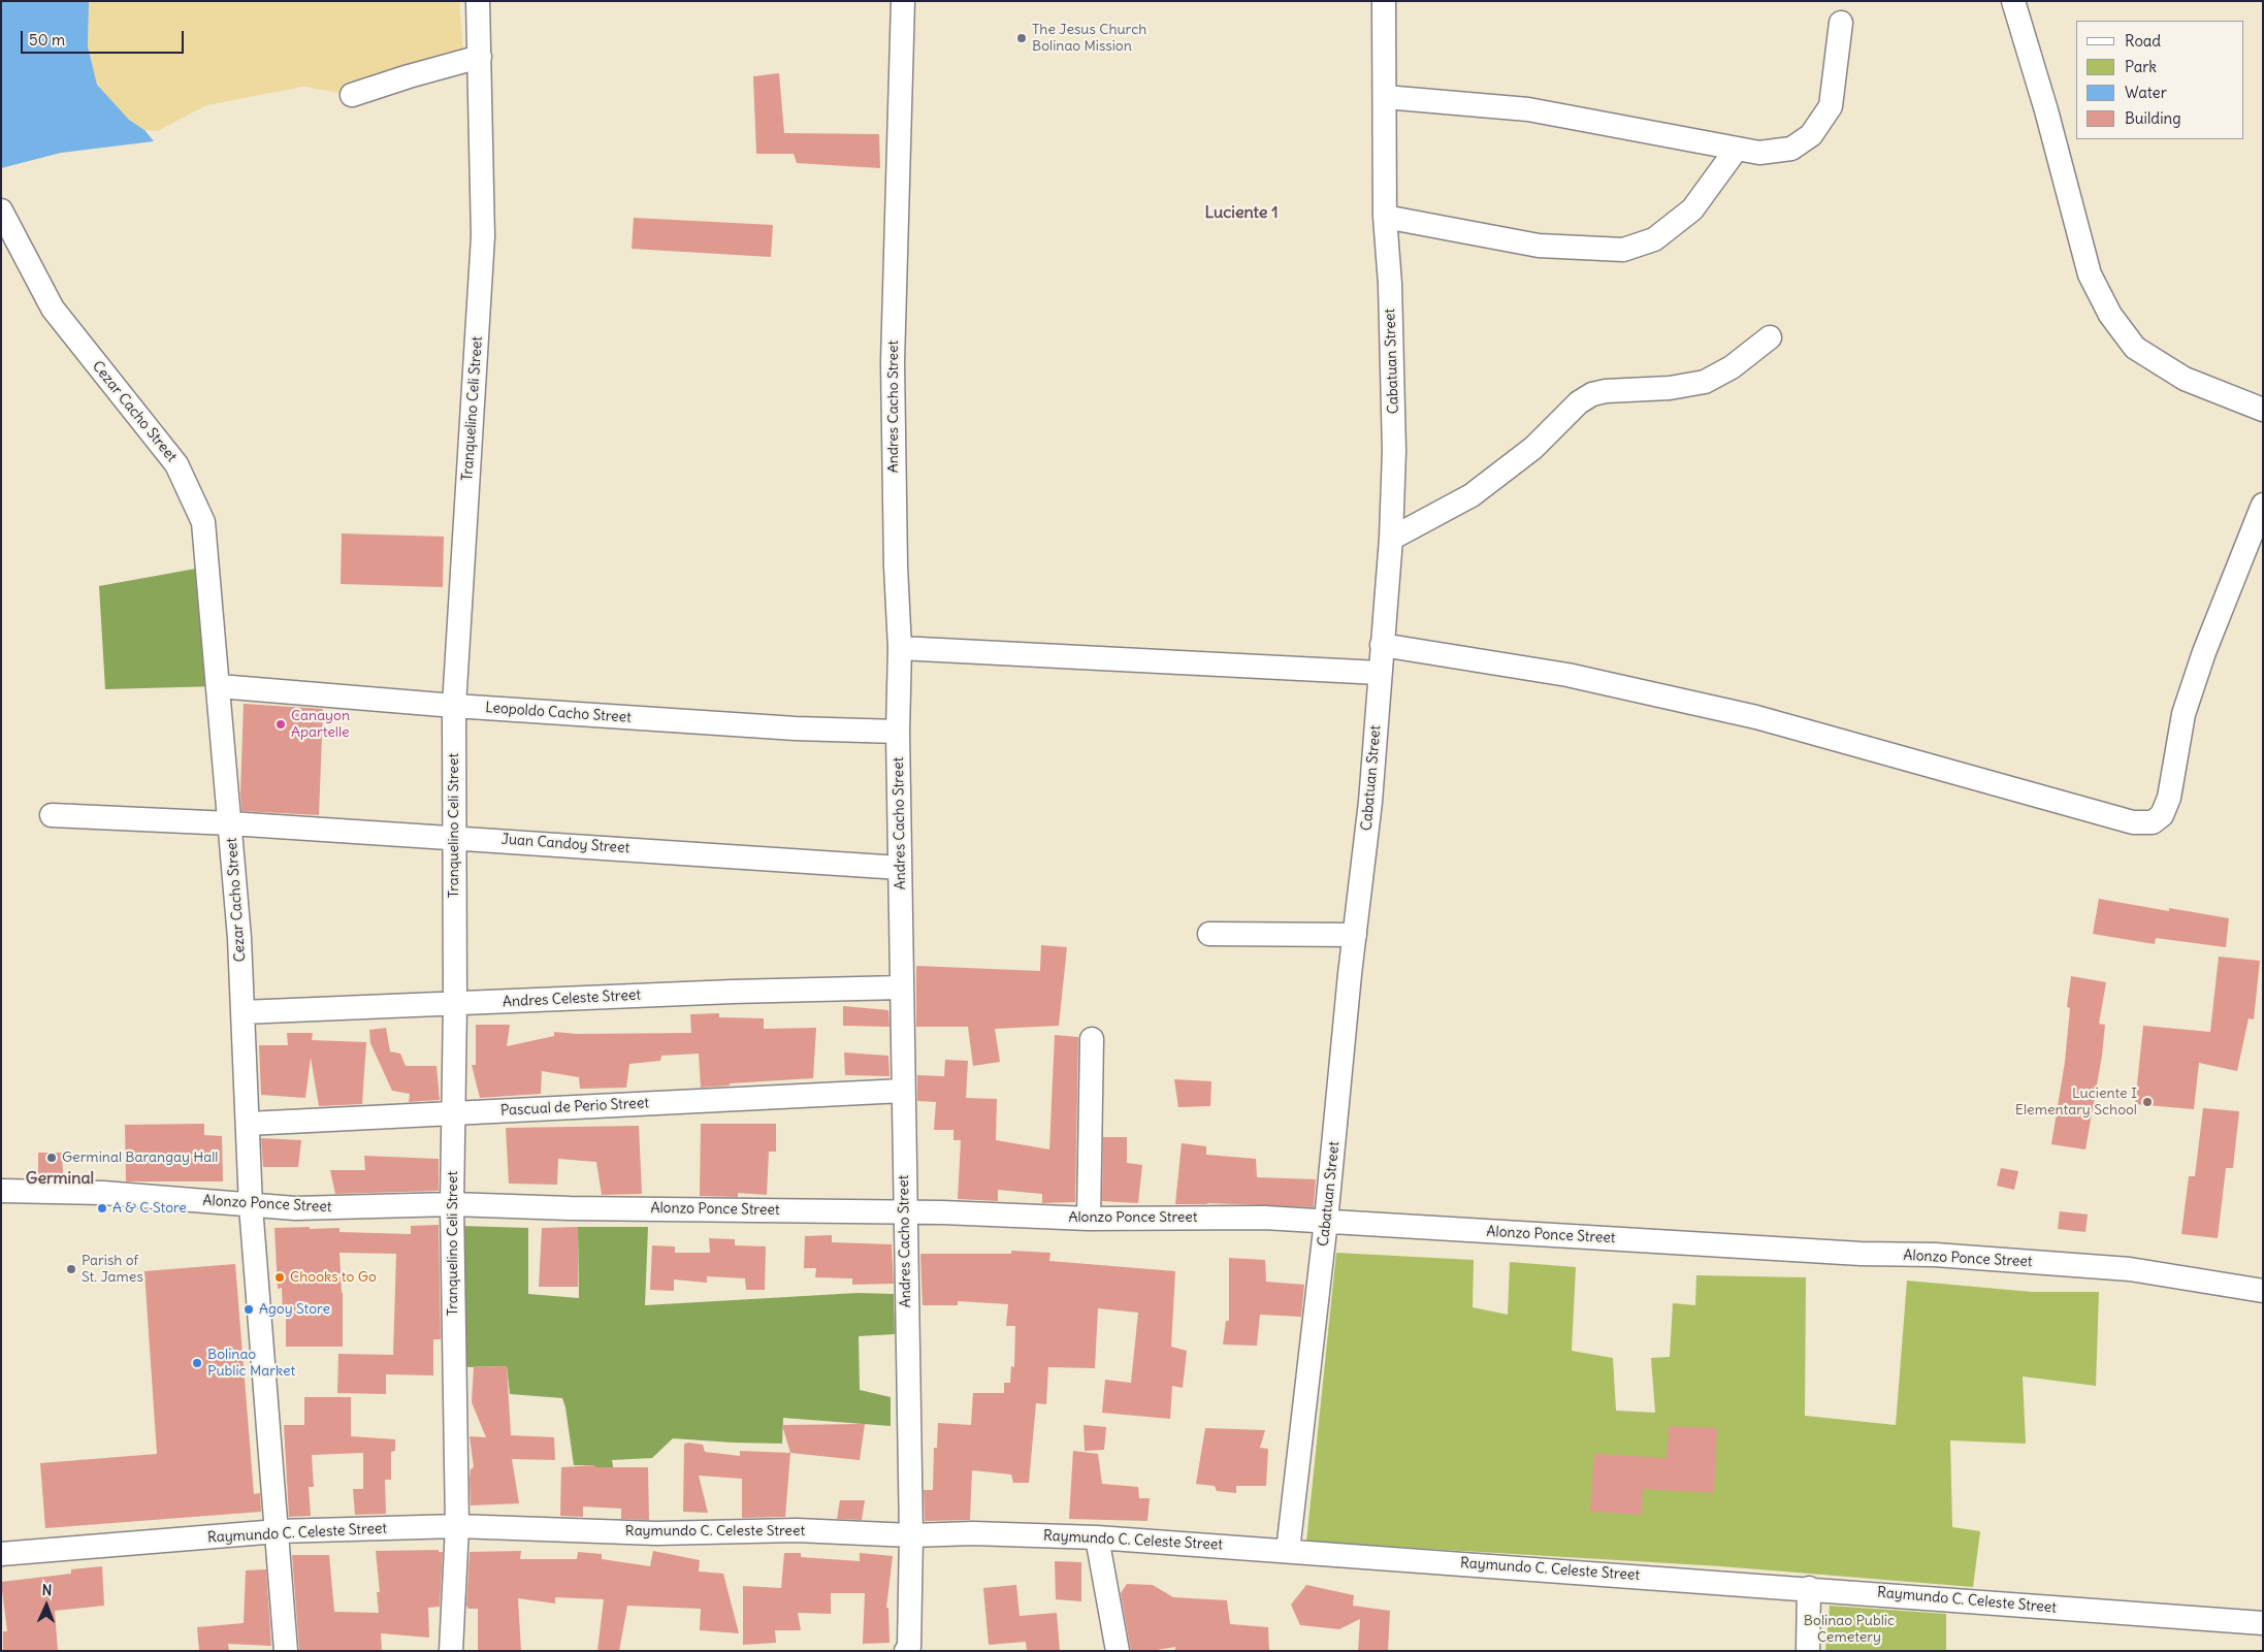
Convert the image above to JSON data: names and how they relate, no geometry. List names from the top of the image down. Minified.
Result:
{"streets":{"street":["Cabatuan Street","Andres Cacho Street","Tranquelino Celi Street","Cezar Cacho Street","Leopoldo Cacho Street","Juan Candoy Street","Andres Celeste Street","Pascual de Perio Street","Alonzo Ponce Street","Raymundo C. Celeste Street"]},"crossings":[["Cabatuan Street","Alonzo Ponce Street"],["Cabatuan Street","Raymundo C. Celeste Street"],["Andres Cacho Street","Leopoldo Cacho Street"],["Andres Cacho Street","Juan Candoy Street"],["Andres Cacho Street","Andres Celeste Street"],["Andres Cacho Street","Pascual de Perio Street"],["Andres Cacho Street","Alonzo Ponce Street"],["Andres Cacho Street","Raymundo C. Celeste Street"],["Tranquelino Celi Street","Leopoldo Cacho Street"],["Tranquelino Celi Street","Juan Candoy Street"],["Tranquelino Celi Street","Andres Celeste Street"],["Tranquelino Celi Street","Pascual de Perio Street"],["Tranquelino Celi Street","Alonzo Ponce Street"],["Tranquelino Celi Street","Raymundo C. Celeste Street"],["Cezar Cacho Street","Leopoldo Cacho Street"],["Cezar Cacho Street","Juan Candoy Street"],["Cezar Cacho Street","Andres Celeste Street"],["Cezar Cacho Street","Pascual de Perio Street"],["Cezar Cacho Street","Alonzo Ponce Street"],["Cezar Cacho Street","Raymundo C. Celeste Street"]],"districts":["Luciente 1","Germinal"],"parks":["Bolinao Public Cemetery"],"places":["The Jesus Church Bolinao Mission","Canayon Apartelle","Luciente I Elementary School","Germinal Barangay Hall","A & C Store","Parish of St. James","Chooks to Go","Agoy Store","Bolinao Public Market"],"legend":["Road","Park","Water","Building"],"scale_bar":"50 m","north":"top"}
